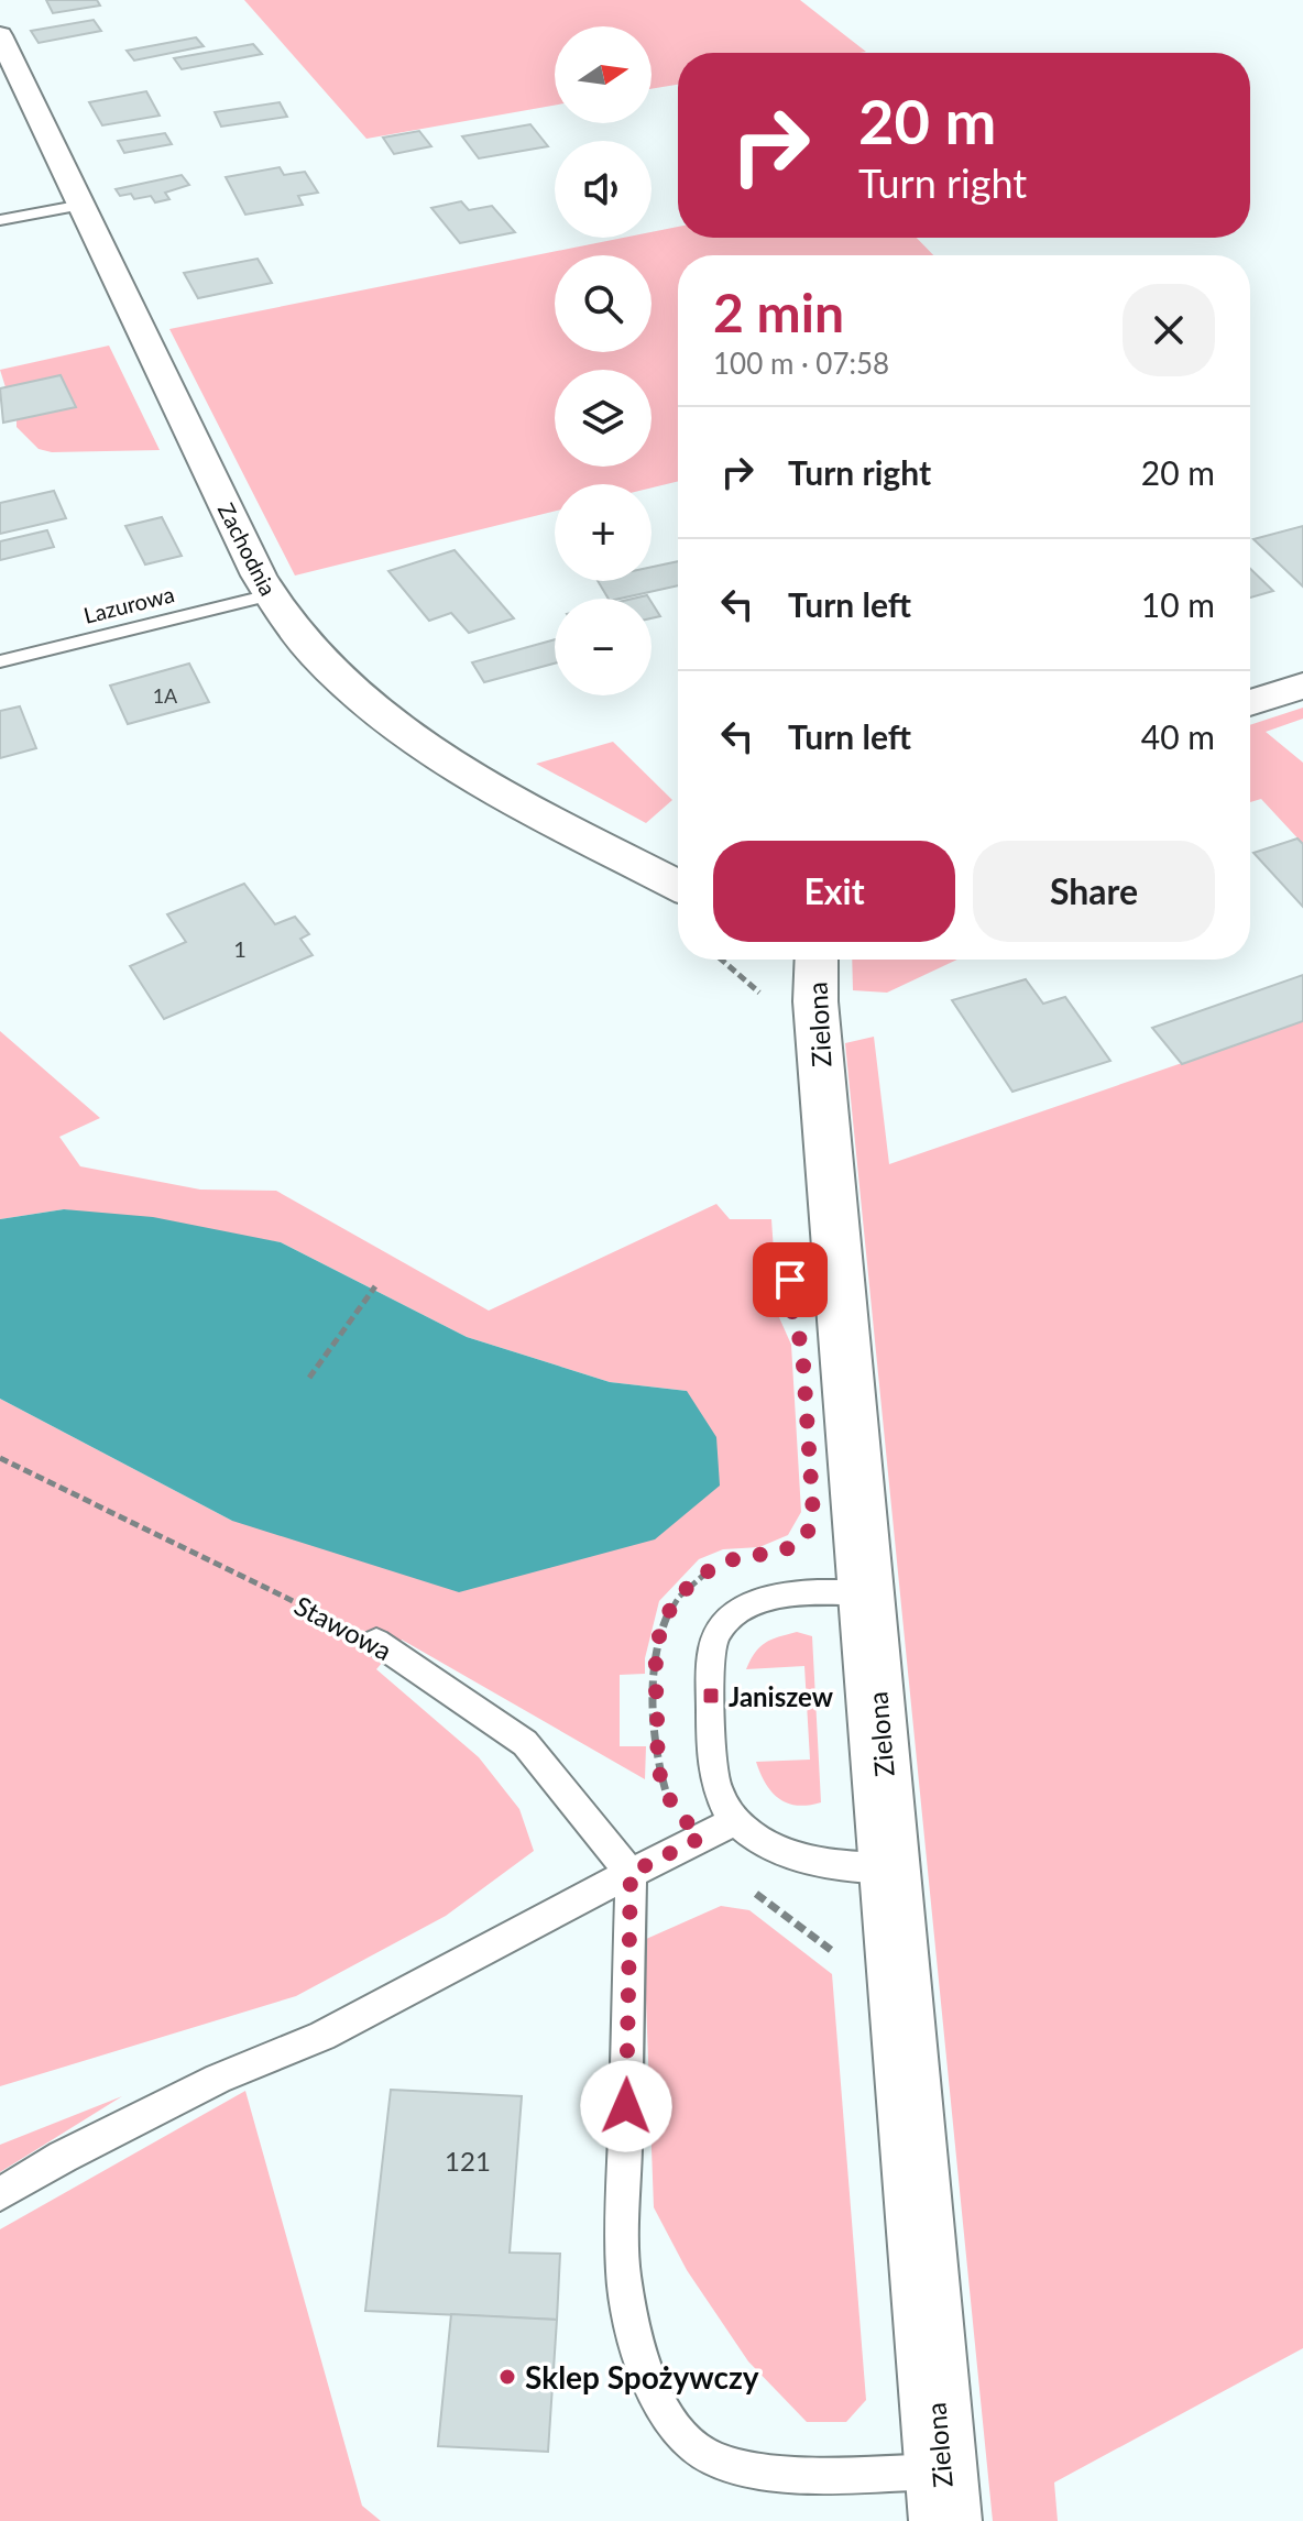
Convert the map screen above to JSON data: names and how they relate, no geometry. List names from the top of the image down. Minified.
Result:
{"streets":{"street":["Zachodnia","Zielona"],"lane":["Lazurowa","Stawowa"]},"crossings":[["Zachodnia","Lazurowa"]],"places":{"transit":["Janiszew"],"other":["Sklep Spożywczy"]},"house_numbers":["1A","1","121"],"north":"right","page":{"map_buttons":["+","−"],"turn":["20 m","Turn right"],"heading":["2 min","100 m · 07:58"],"list":[{"name":"Turn right","value":"20 m"},{"name":"Turn left","value":"10 m"},{"name":"Turn left","value":"40 m"}],"buttons":["Exit","Share"]}}
